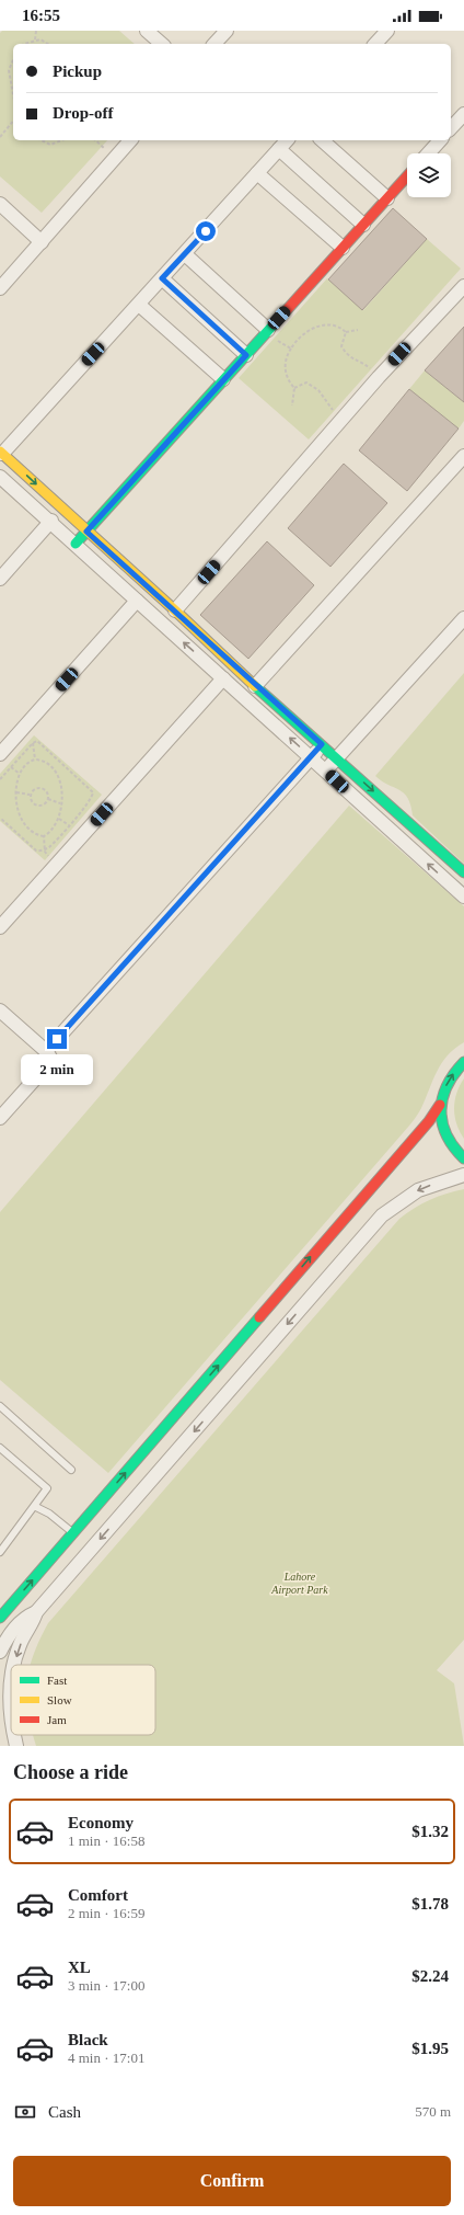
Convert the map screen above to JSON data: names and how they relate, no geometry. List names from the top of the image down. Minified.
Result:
{"parks":["Lahore Airport Park"],"legend":["Fast","Slow","Jam"],"page":{"status":"16:55","banner":["Pickup","Drop-off"],"bubble":"2 min","heading":"Choose a ride","list":[{"name":"Economy","note":"1 min · 16:58","value":"$1.32"},{"name":"Comfort","note":"2 min · 16:59","value":"$1.78"},{"name":"XL","note":"3 min · 17:00","value":"$2.24"},{"name":"Black","note":"4 min · 17:01","value":"$1.95"}],"pay":["Cash","570 m"],"buttons":"Confirm"}}
